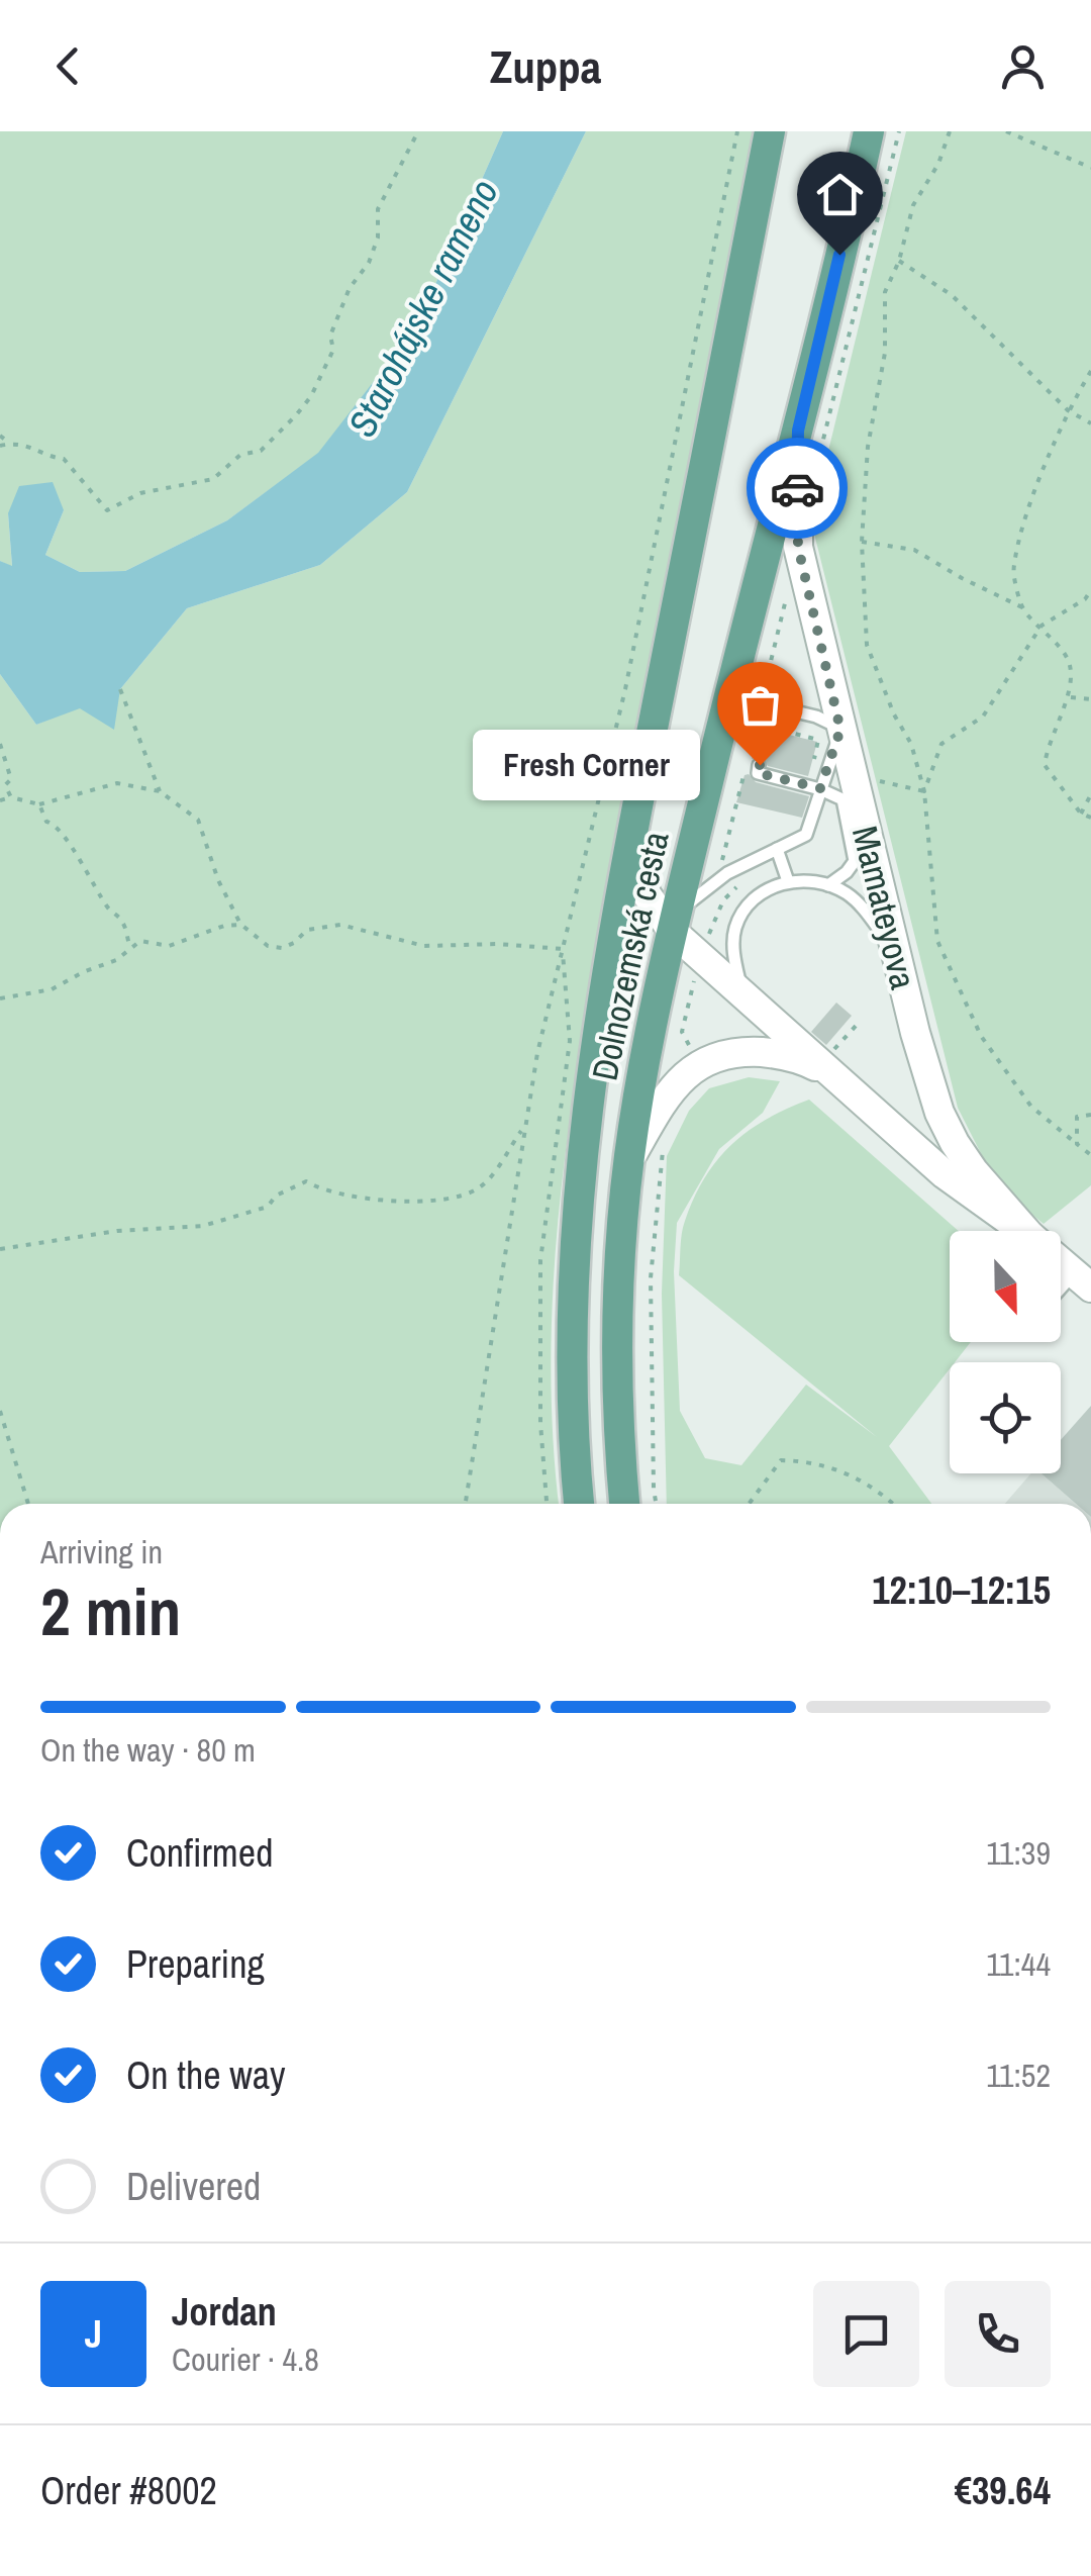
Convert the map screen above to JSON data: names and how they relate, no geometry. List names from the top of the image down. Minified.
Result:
{"streets":{"main road":["Dolnozemská cesta"],"street":["Mamateyova"]},"crossings":[["Mamateyova","Dolnozemská cesta"]],"water":["Starohájske rameno"],"places":["Fresh Corner"],"north":"bottom","page":{"header":"Zuppa","bubble":"Fresh Corner","heading":["2 min","Arriving in","12:10–12:15"],"panel":["Jordan","Courier · 4.8","Order #8002","€39.64"],"bar":"On the way · 80 m","list":[["Confirmed","11:39"],["Preparing","11:44"],["On the way","11:52"],"Delivered"],"round":"J"}}
